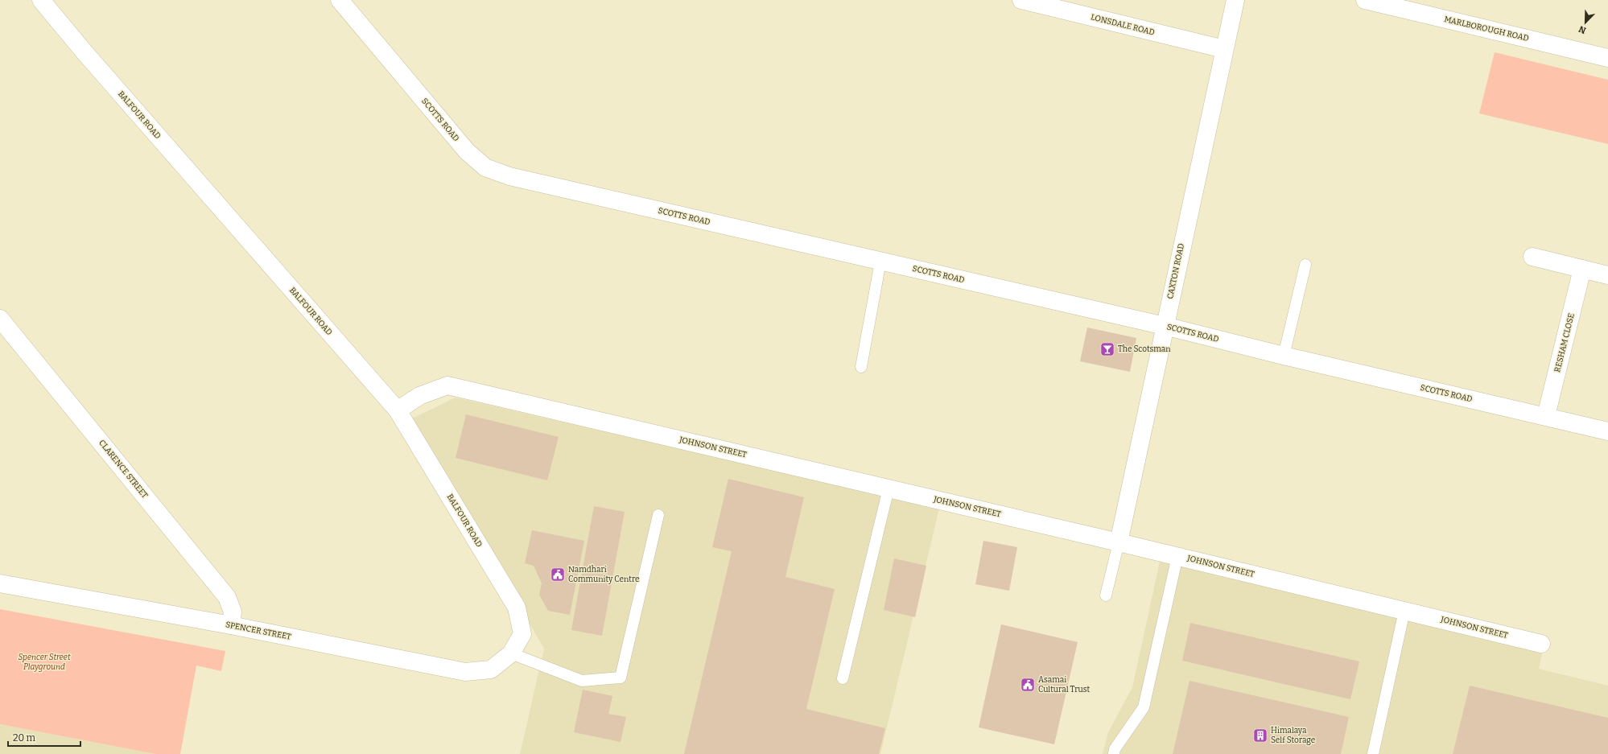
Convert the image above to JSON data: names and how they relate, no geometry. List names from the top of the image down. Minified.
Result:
{"streets":{"street":["LONSDALE ROAD","MARLBOROUGH ROAD","BALFOUR ROAD","SCOTTS ROAD","CAXTON ROAD","RESHAM CLOSE","JOHNSON STREET","CLARENCE STREET","SPENCER STREET"]},"crossings":[["LONSDALE ROAD","CAXTON ROAD"],["BALFOUR ROAD","JOHNSON STREET"],["BALFOUR ROAD","SPENCER STREET"],["SCOTTS ROAD","CAXTON ROAD"],["SCOTTS ROAD","RESHAM CLOSE"],["CAXTON ROAD","JOHNSON STREET"],["CLARENCE STREET","SPENCER STREET"]],"parks":["Spencer Street Playground"],"places":{"bar":["The Scotsman"],"public building":["Namdhari Community Centre","Asamai Cultural Trust"],"building":["Himalaya Self Storage"]},"scale_bar":"20 m","north":"bottom left"}
